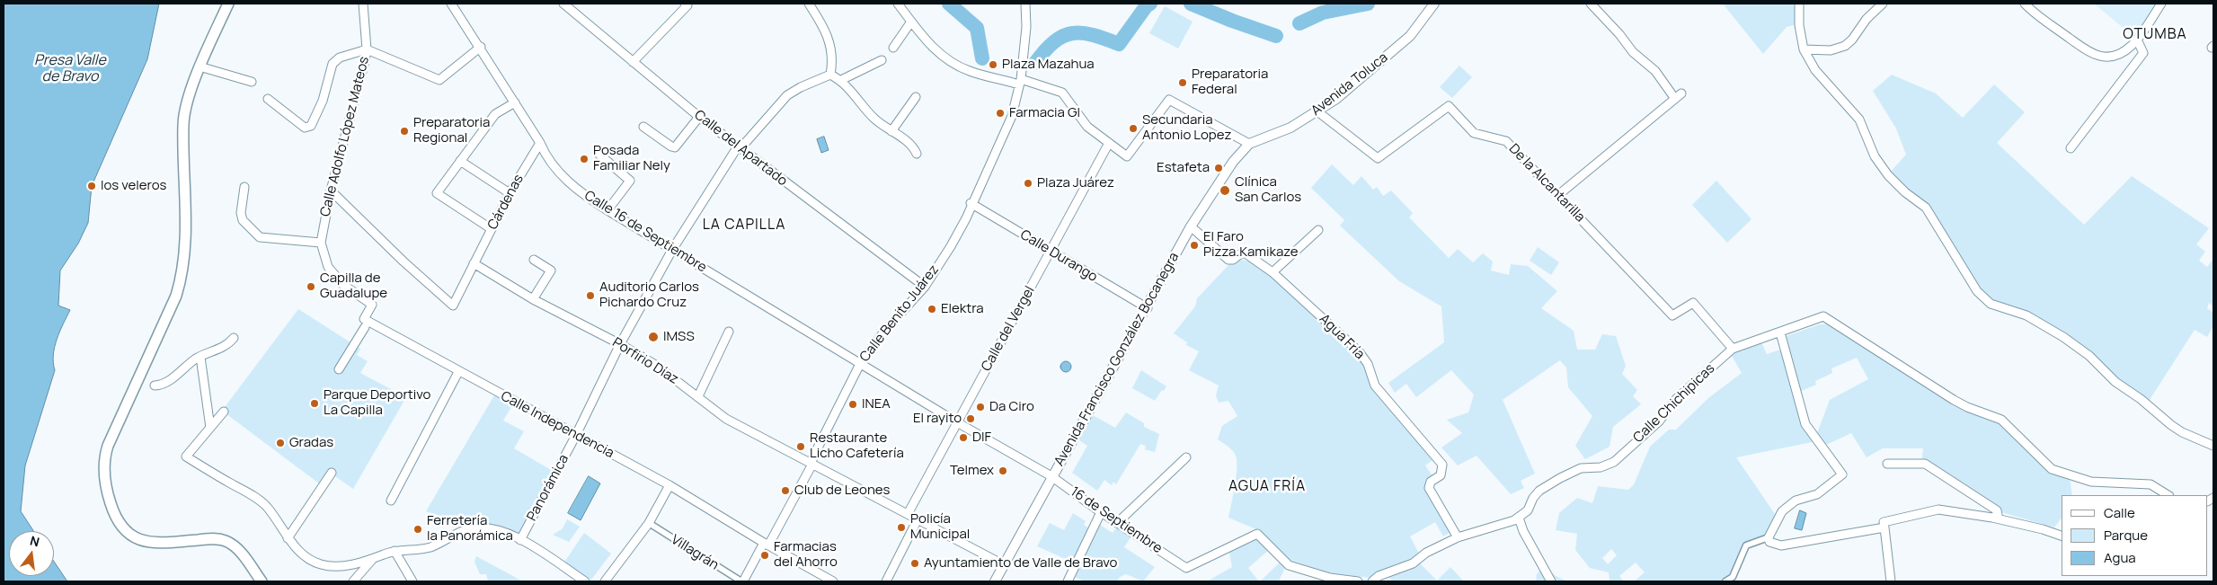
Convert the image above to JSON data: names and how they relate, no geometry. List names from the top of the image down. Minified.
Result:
{"streets":{"street":["Avenida Toluca","Calle Adolfo López Mateos","Calle del Apartado","De la Alcantarilla","Cárdenas","Calle 16 de Septiembre","Calle Durango","Calle Benito Juárez","Calle del Vergel","Agua Fría","Avenida Francisco González Bocanegra","Porfirio Díaz","Calle Chichipicas","Calle Independencia","Panorámica","16 de Septiembre","Villagrán"]},"crossings":[["Avenida Toluca","De la Alcantarilla"],["Avenida Toluca","Avenida Francisco González Bocanegra"],["Calle Adolfo López Mateos","Calle Independencia"],["Calle del Apartado","Calle Benito Juárez"],["Calle del Apartado","Panorámica"],["De la Alcantarilla","Calle Chichipicas"],["Cárdenas","Calle 16 de Septiembre"],["Cárdenas","Porfirio Díaz"],["Calle 16 de Septiembre","Calle Benito Juárez"],["Calle 16 de Septiembre","Panorámica"],["Calle 16 de Septiembre","16 de Septiembre"],["Calle Durango","Calle Benito Juárez"],["Calle Durango","Calle del Vergel"],["Calle Durango","Avenida Francisco González Bocanegra"],["Calle Benito Juárez","Porfirio Díaz"],["Calle Benito Juárez","Calle Independencia"],["Calle Benito Juárez","16 de Septiembre"],["Calle Benito Juárez","Villagrán"],["Calle del Vergel","Porfirio Díaz"],["Calle del Vergel","16 de Septiembre"],["Agua Fría","Avenida Francisco González Bocanegra"],["Avenida Francisco González Bocanegra","Porfirio Díaz"],["Avenida Francisco González Bocanegra","16 de Septiembre"],["Porfirio Díaz","Panorámica"],["Calle Independencia","Panorámica"]],"districts":["OTUMBA","LA CAPILLA","AGUA FRÍA"],"water":["Presa Valle de Bravo"],"places":["Plaza Mazahua","Preparatoria Federal","Farmacia GI","Secundaria Antonio Lopez","Preparatoria Regional","Posada Familiar Nely","Estafeta","Plaza Juárez","los veleros","Clínica San Carlos","El Faro Pizza.Kamikaze","Capilla de Guadalupe","Auditorio Carlos Pichardo Cruz","Elektra","IMSS","Parque Deportivo La Capilla","INEA","Da Ciro","El rayito","DIF","Gradas","Restaurante Licho Cafetería","Telmex","Club de Leones","Policía Municipal","Ferretería la Panorámica","Farmacias del Ahorro","Ayuntamiento de Valle de Bravo"],"legend":["Calle","Parque","Agua"],"north":"top"}
